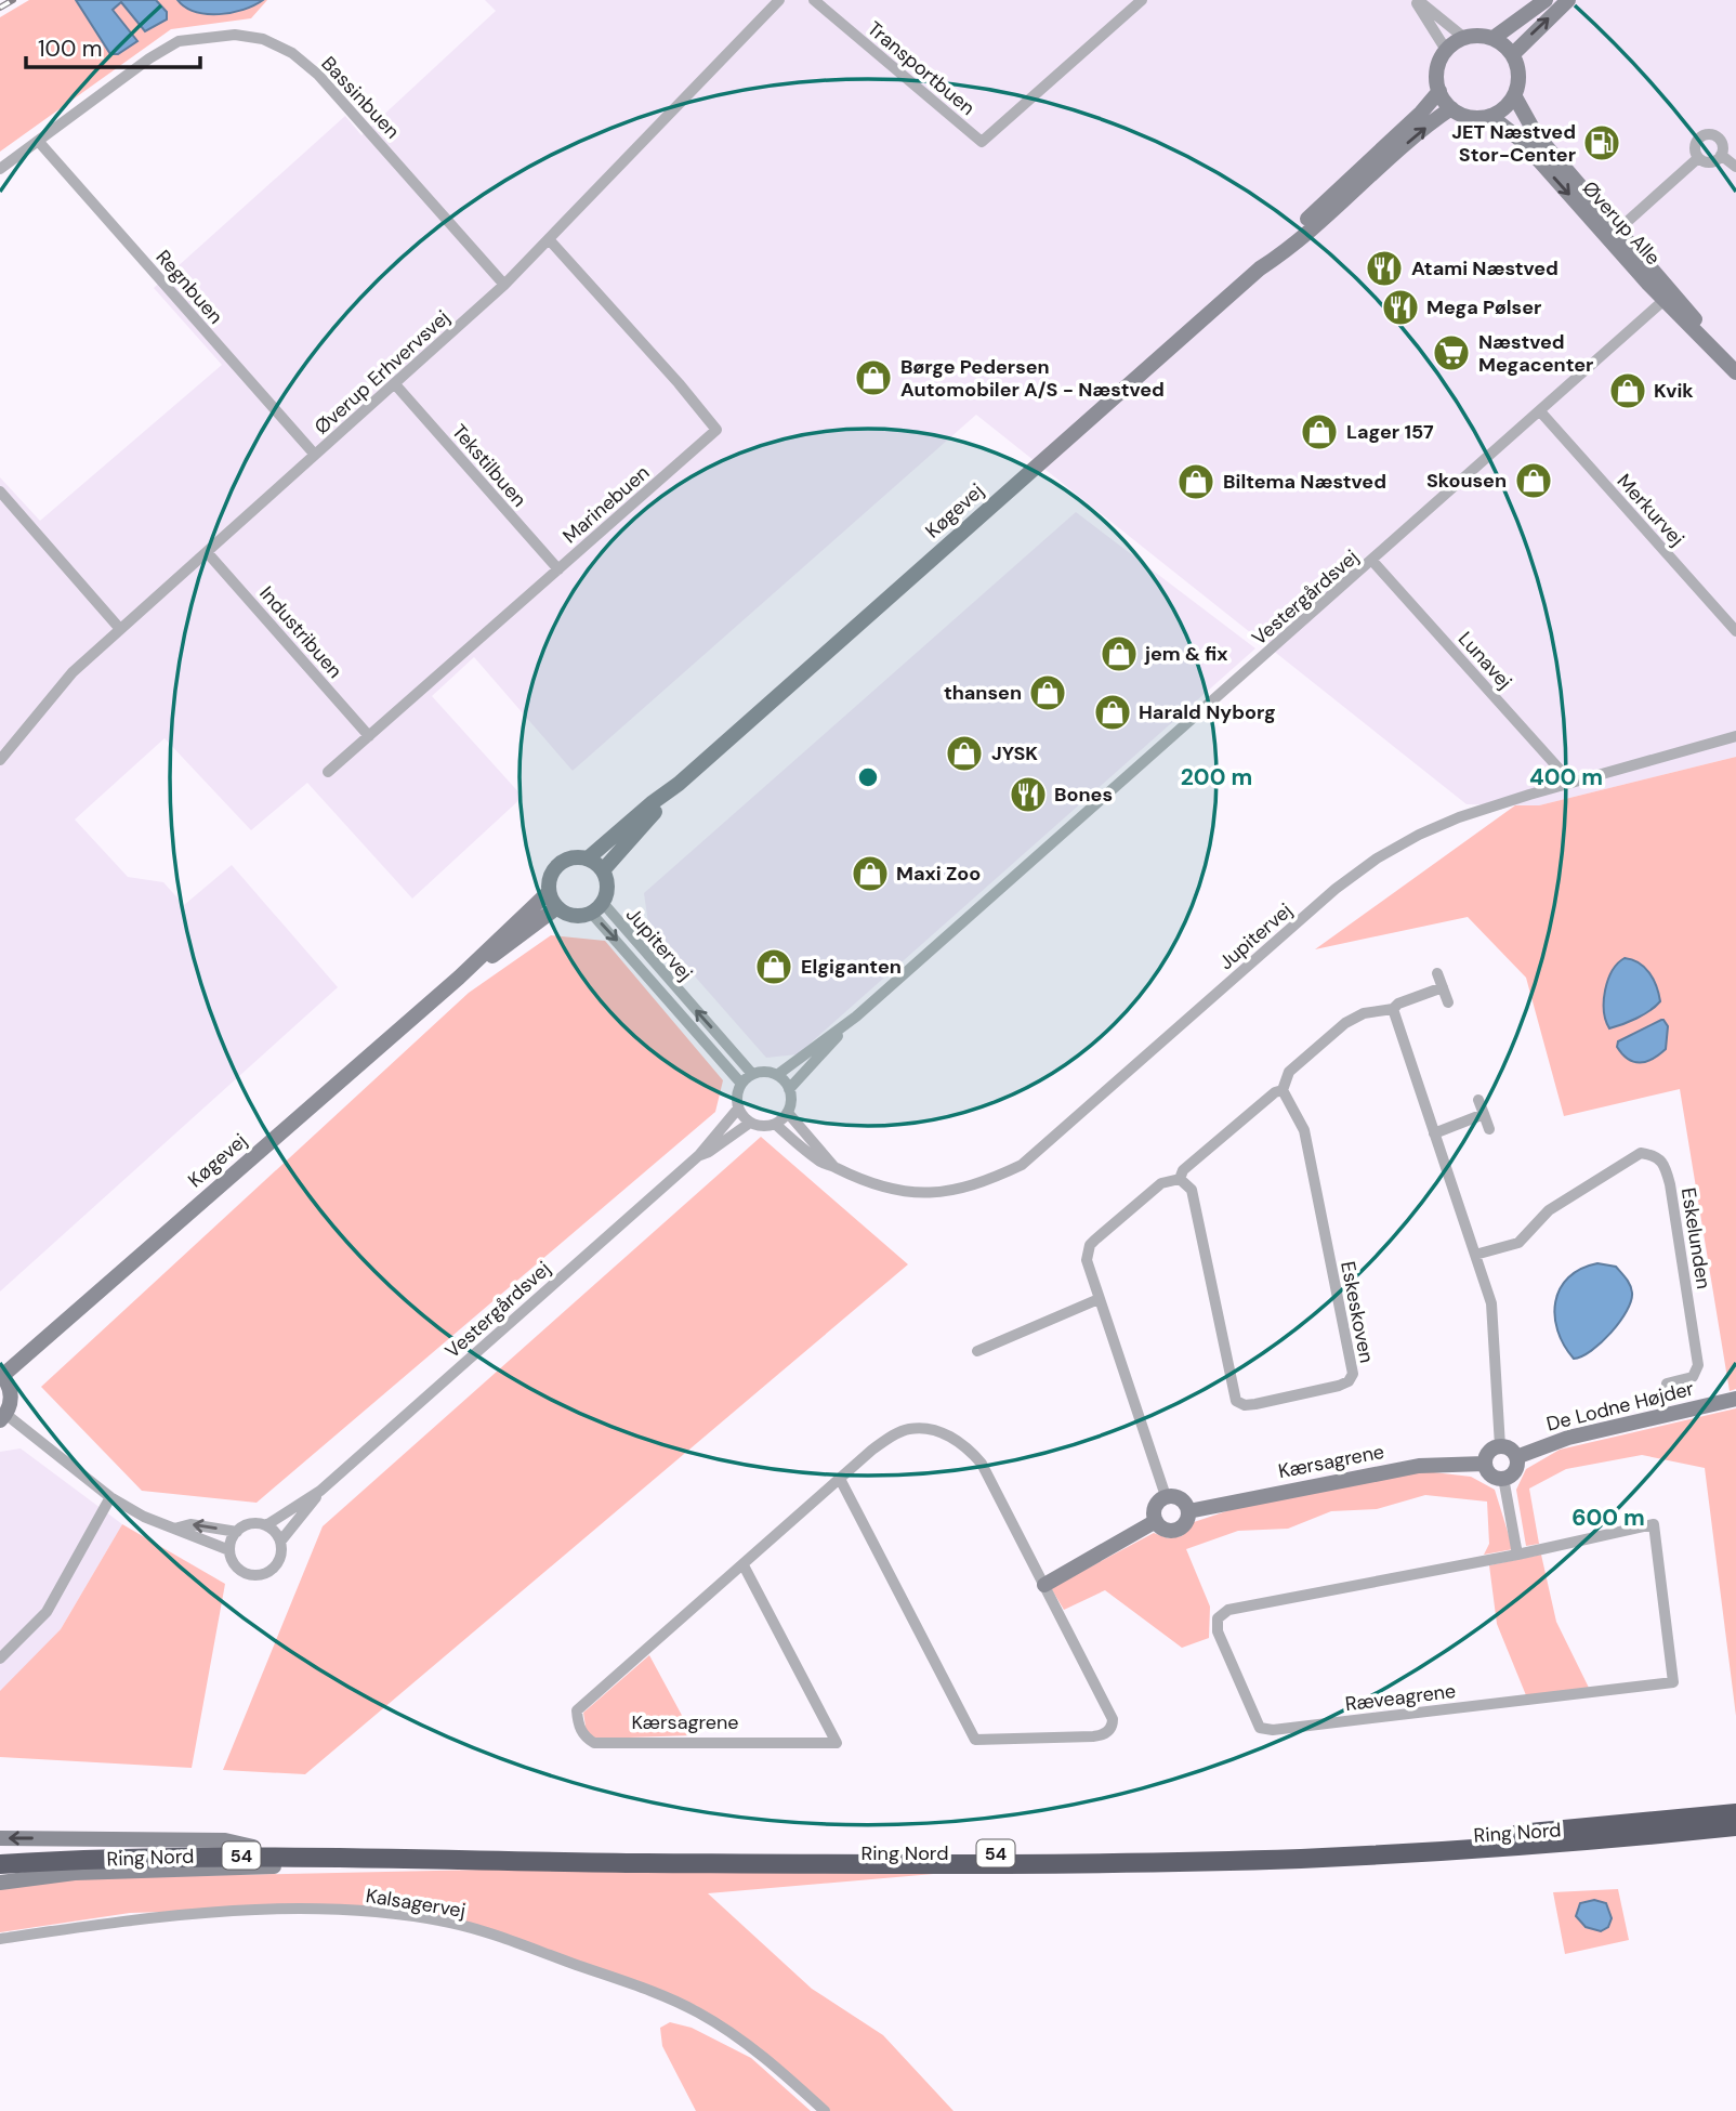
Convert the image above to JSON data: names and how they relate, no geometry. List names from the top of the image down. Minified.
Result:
{"streets":{"highway":["Ring Nord","54"],"street":["Transportbuen","Bassinbuen","Øverup Alle","Regnbuen","Øverup Erhvervsvej","Tekstilbuen","Marinebuen","Merkurvej","Køgevej","Vestergårdsvej","Industribuen","Lunavej","Jupitervej","Eskelunden","Eskeskoven","De Lodne Højder","Kærsagrene","Ræveagrene","Kalsagervej"]},"crossings":[["Bassinbuen","Regnbuen"],["Bassinbuen","Øverup Erhvervsvej"],["Øverup Alle","Køgevej"],["Øverup Alle","Vestergårdsvej"],["Regnbuen","Øverup Erhvervsvej"],["Øverup Erhvervsvej","Tekstilbuen"],["Øverup Erhvervsvej","Marinebuen"],["Øverup Erhvervsvej","Industribuen"],["Tekstilbuen","Marinebuen"],["Marinebuen","Industribuen"],["Merkurvej","Vestergårdsvej"],["Køgevej","Jupitervej"],["Vestergårdsvej","Lunavej"],["Vestergårdsvej","Jupitervej"],["Lunavej","Jupitervej"],["De Lodne Højder","Kærsagrene"],["Ring Nord","54"]],"places":{"fuel station":["JET Næstved Stor-Center"],"restaurant":["Atami Næstved","Mega Pølser","Bones"],"supermarket":["Næstved Megacenter"],"shop":["Børge Pedersen Automobiler A/S - Næstved","Kvik","Lager 157","Skousen","Biltema Næstved","jem & fix","thansen","Harald Nyborg","JYSK","Maxi Zoo","Elgiganten"]},"scale_bar":"100 m","rings":["200 m","400 m","600 m"]}
